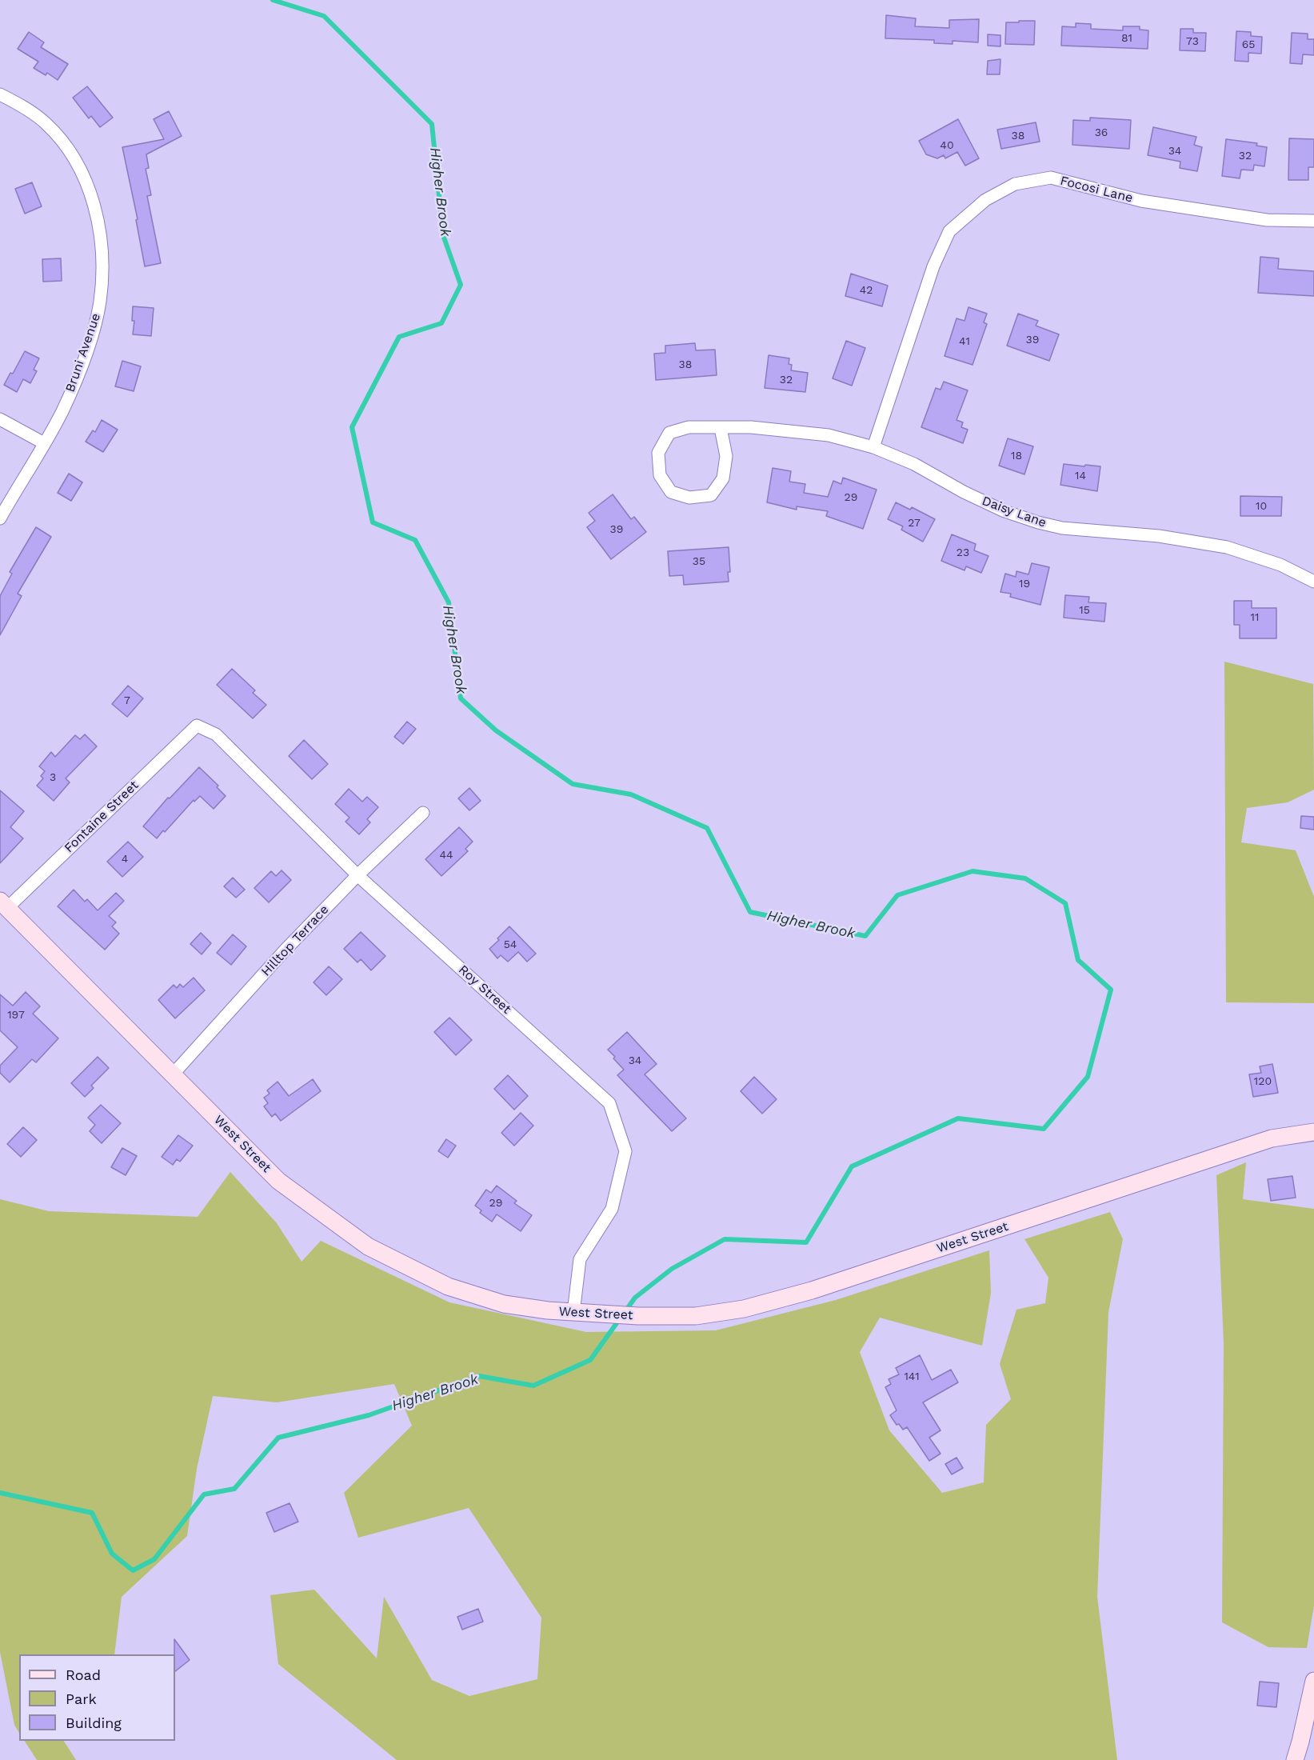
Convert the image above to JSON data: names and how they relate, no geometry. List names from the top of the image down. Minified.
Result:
{"streets":{"main road":["West Street"],"street":["Focosi Lane","Bruni Avenue","Daisy Lane","Fontaine Street","Hilltop Terrace","Roy Street"]},"crossings":[["Focosi Lane","Daisy Lane"],["Fontaine Street","Roy Street"],["Fontaine Street","West Street"],["Hilltop Terrace","Roy Street"],["Hilltop Terrace","West Street"],["Roy Street","West Street"]],"water":["Higher Brook"],"house_numbers":["81","73","65","36","38","40","34","32","42","39","41","38","32","18","14","29","10","27","39","23","35","19","15","11","7","3","44","4","54","197","34","120","29","141"],"legend":["Road","Park","Building"]}
